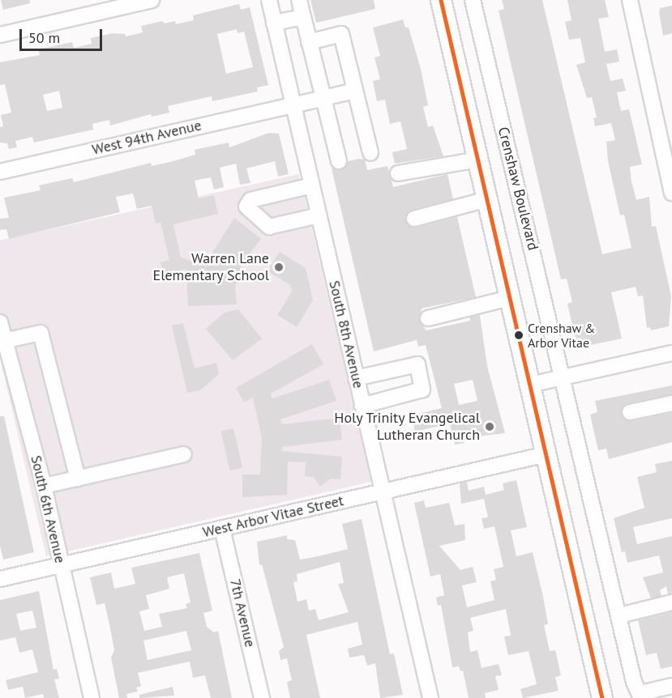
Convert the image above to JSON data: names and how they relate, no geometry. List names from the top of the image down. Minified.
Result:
{"streets":{"street":["West 94th Avenue","Crenshaw Boulevard","South 8th Avenue","South 6th Avenue","West Arbor Vitae Street","7th Avenue"]},"crossings":[["West 94th Avenue","South 8th Avenue"],["South 8th Avenue","West Arbor Vitae Street"],["South 6th Avenue","West Arbor Vitae Street"],["West Arbor Vitae Street","7th Avenue"]],"places":["Warren Lane Elementary School","Crenshaw & Arbor Vitae","Holy Trinity Evangelical Lutheran Church"],"scale_bar":"50 m"}
